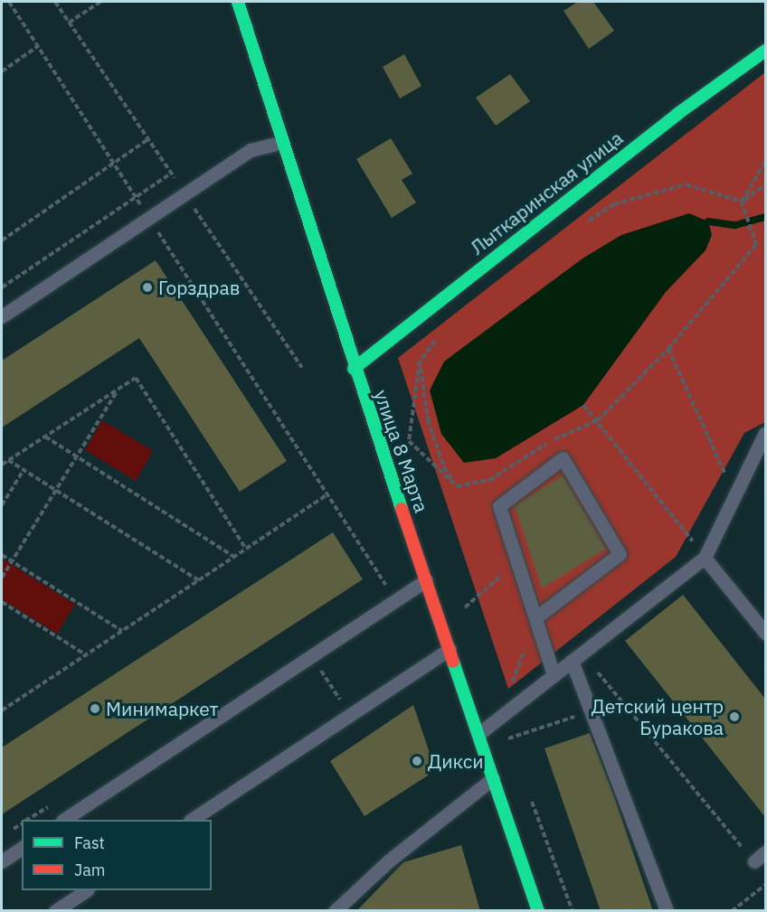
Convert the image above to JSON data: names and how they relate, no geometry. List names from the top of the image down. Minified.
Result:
{"streets":{"street":["Лыткаринская улица","улица 8 Марта"]},"crossings":[["Лыткаринская улица","улица 8 Марта"]],"places":["Горздрав","Минимаркет","Детский центр Буракова","Дикси"],"legend":["Fast","Jam"]}
